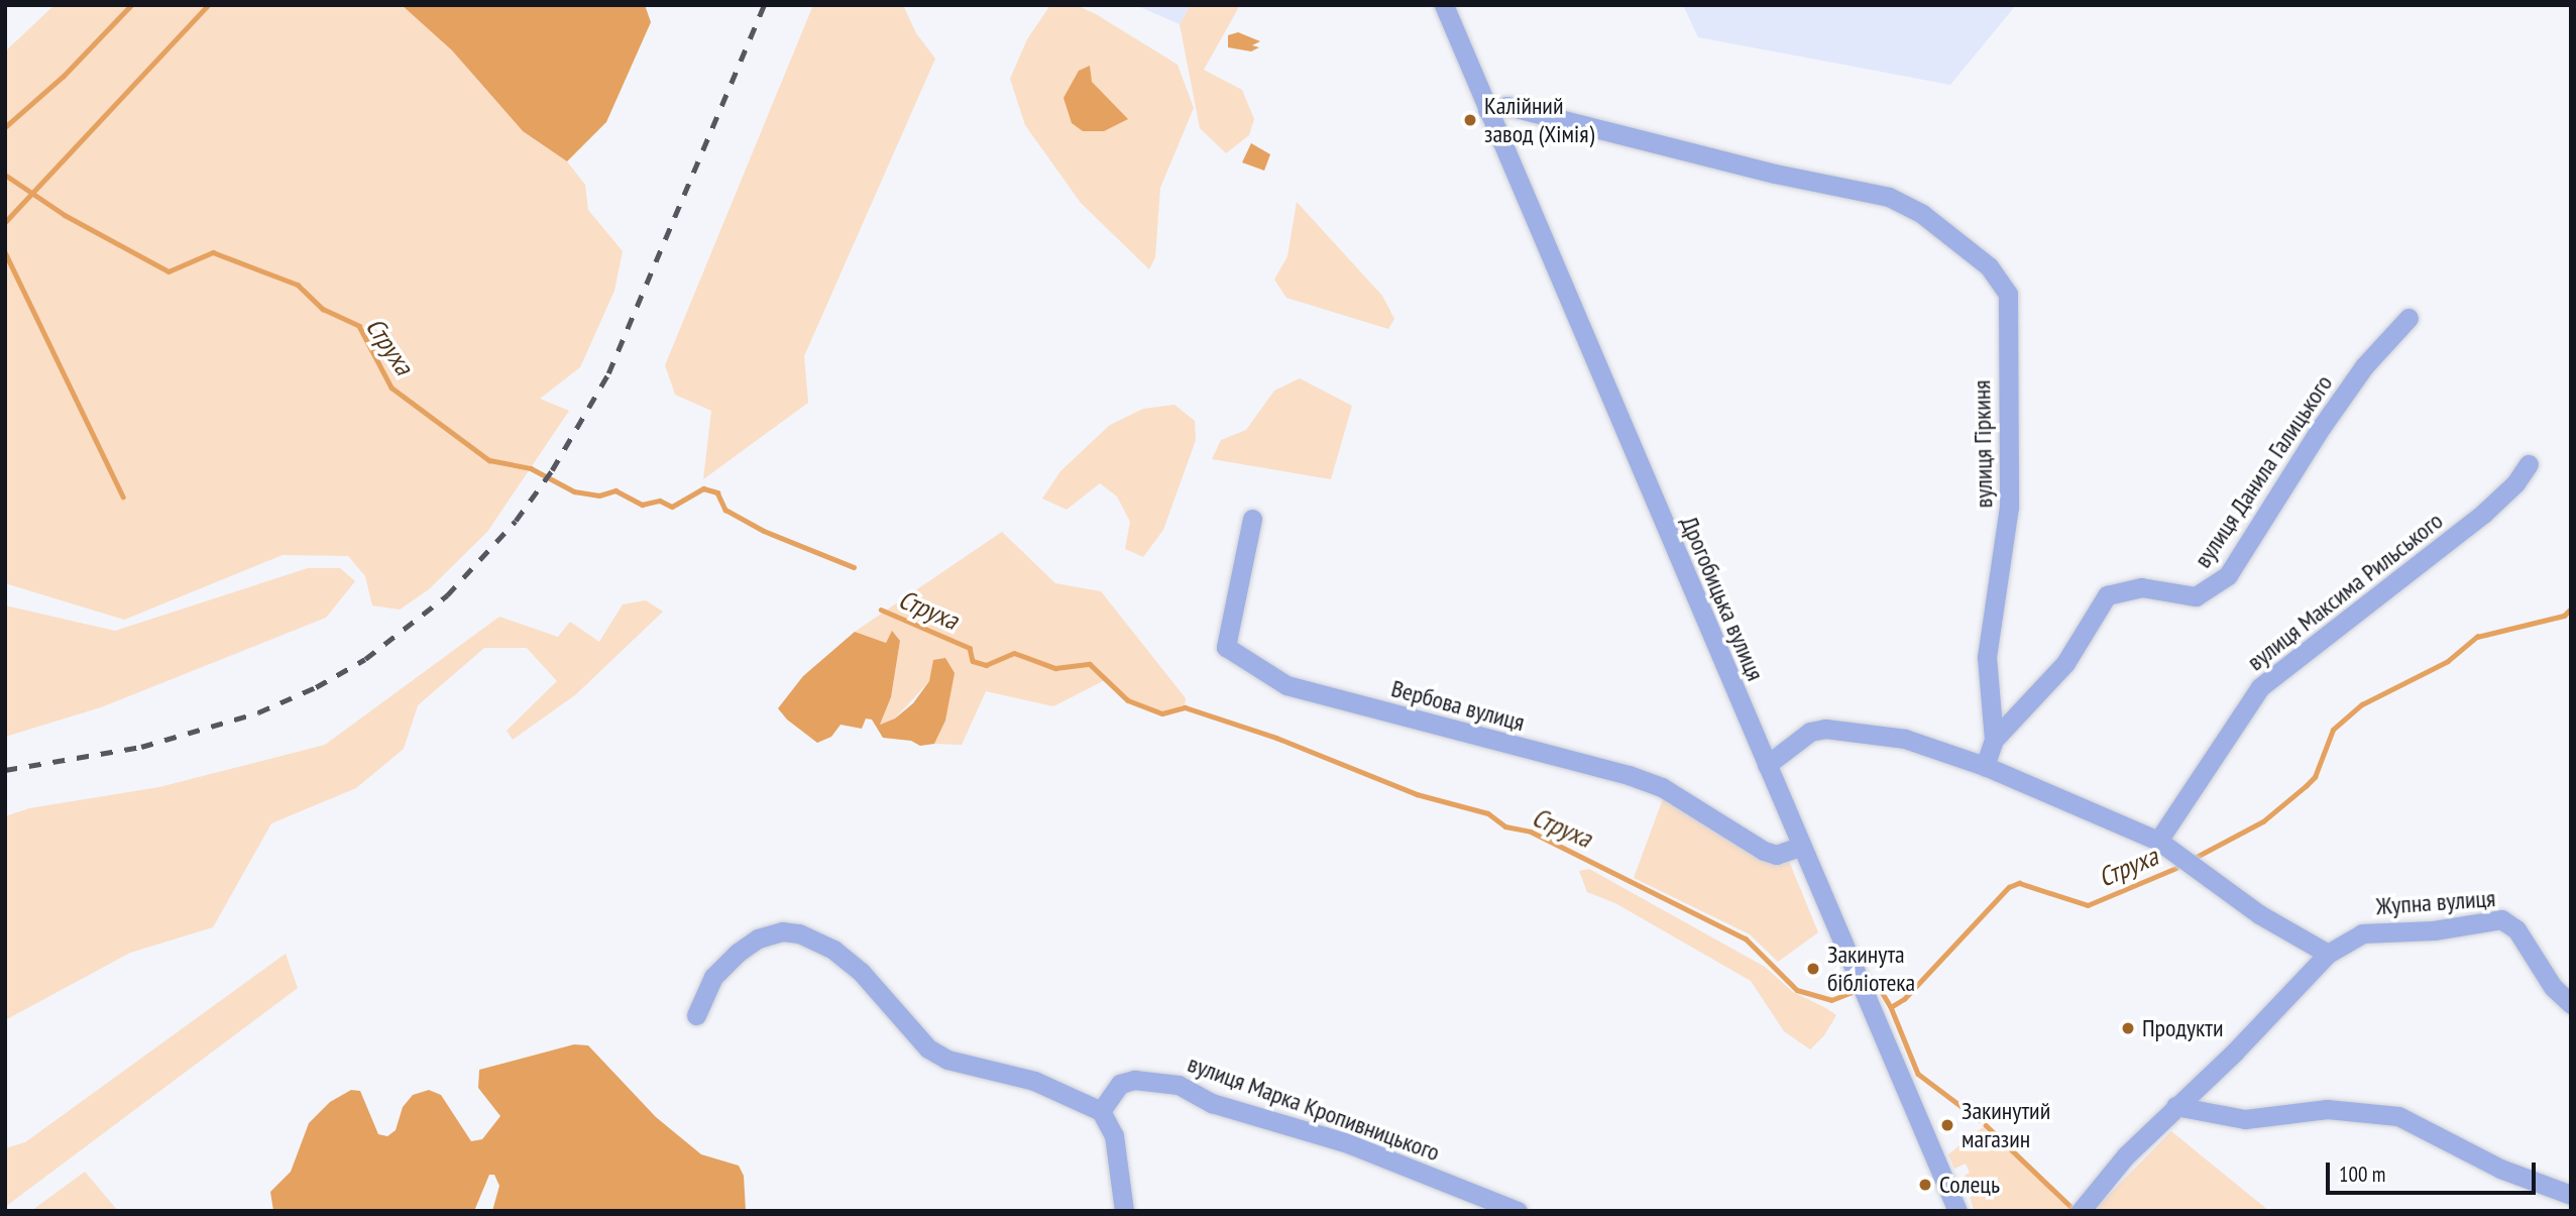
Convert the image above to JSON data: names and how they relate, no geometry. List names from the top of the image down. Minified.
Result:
{"streets":{"street":["вулиця Гіркиня","вулиця Данила Галицького","вулиця Максима Рильського","Дрогобицька вулиця","Вербова вулиця","Жупна вулиця","вулиця Марка Кропивницького"]},"crossings":[["вулиця Гіркиня","вулиця Данила Галицького"],["вулиця Гіркиня","Дрогобицька вулиця"],["Дрогобицька вулиця","Вербова вулиця"]],"water":["Струха"],"places":["Калійний завод (Хімія)","Закинута бібліотека","Продукти","Закинутий магазин","Солець"],"scale_bar":"100 m"}
